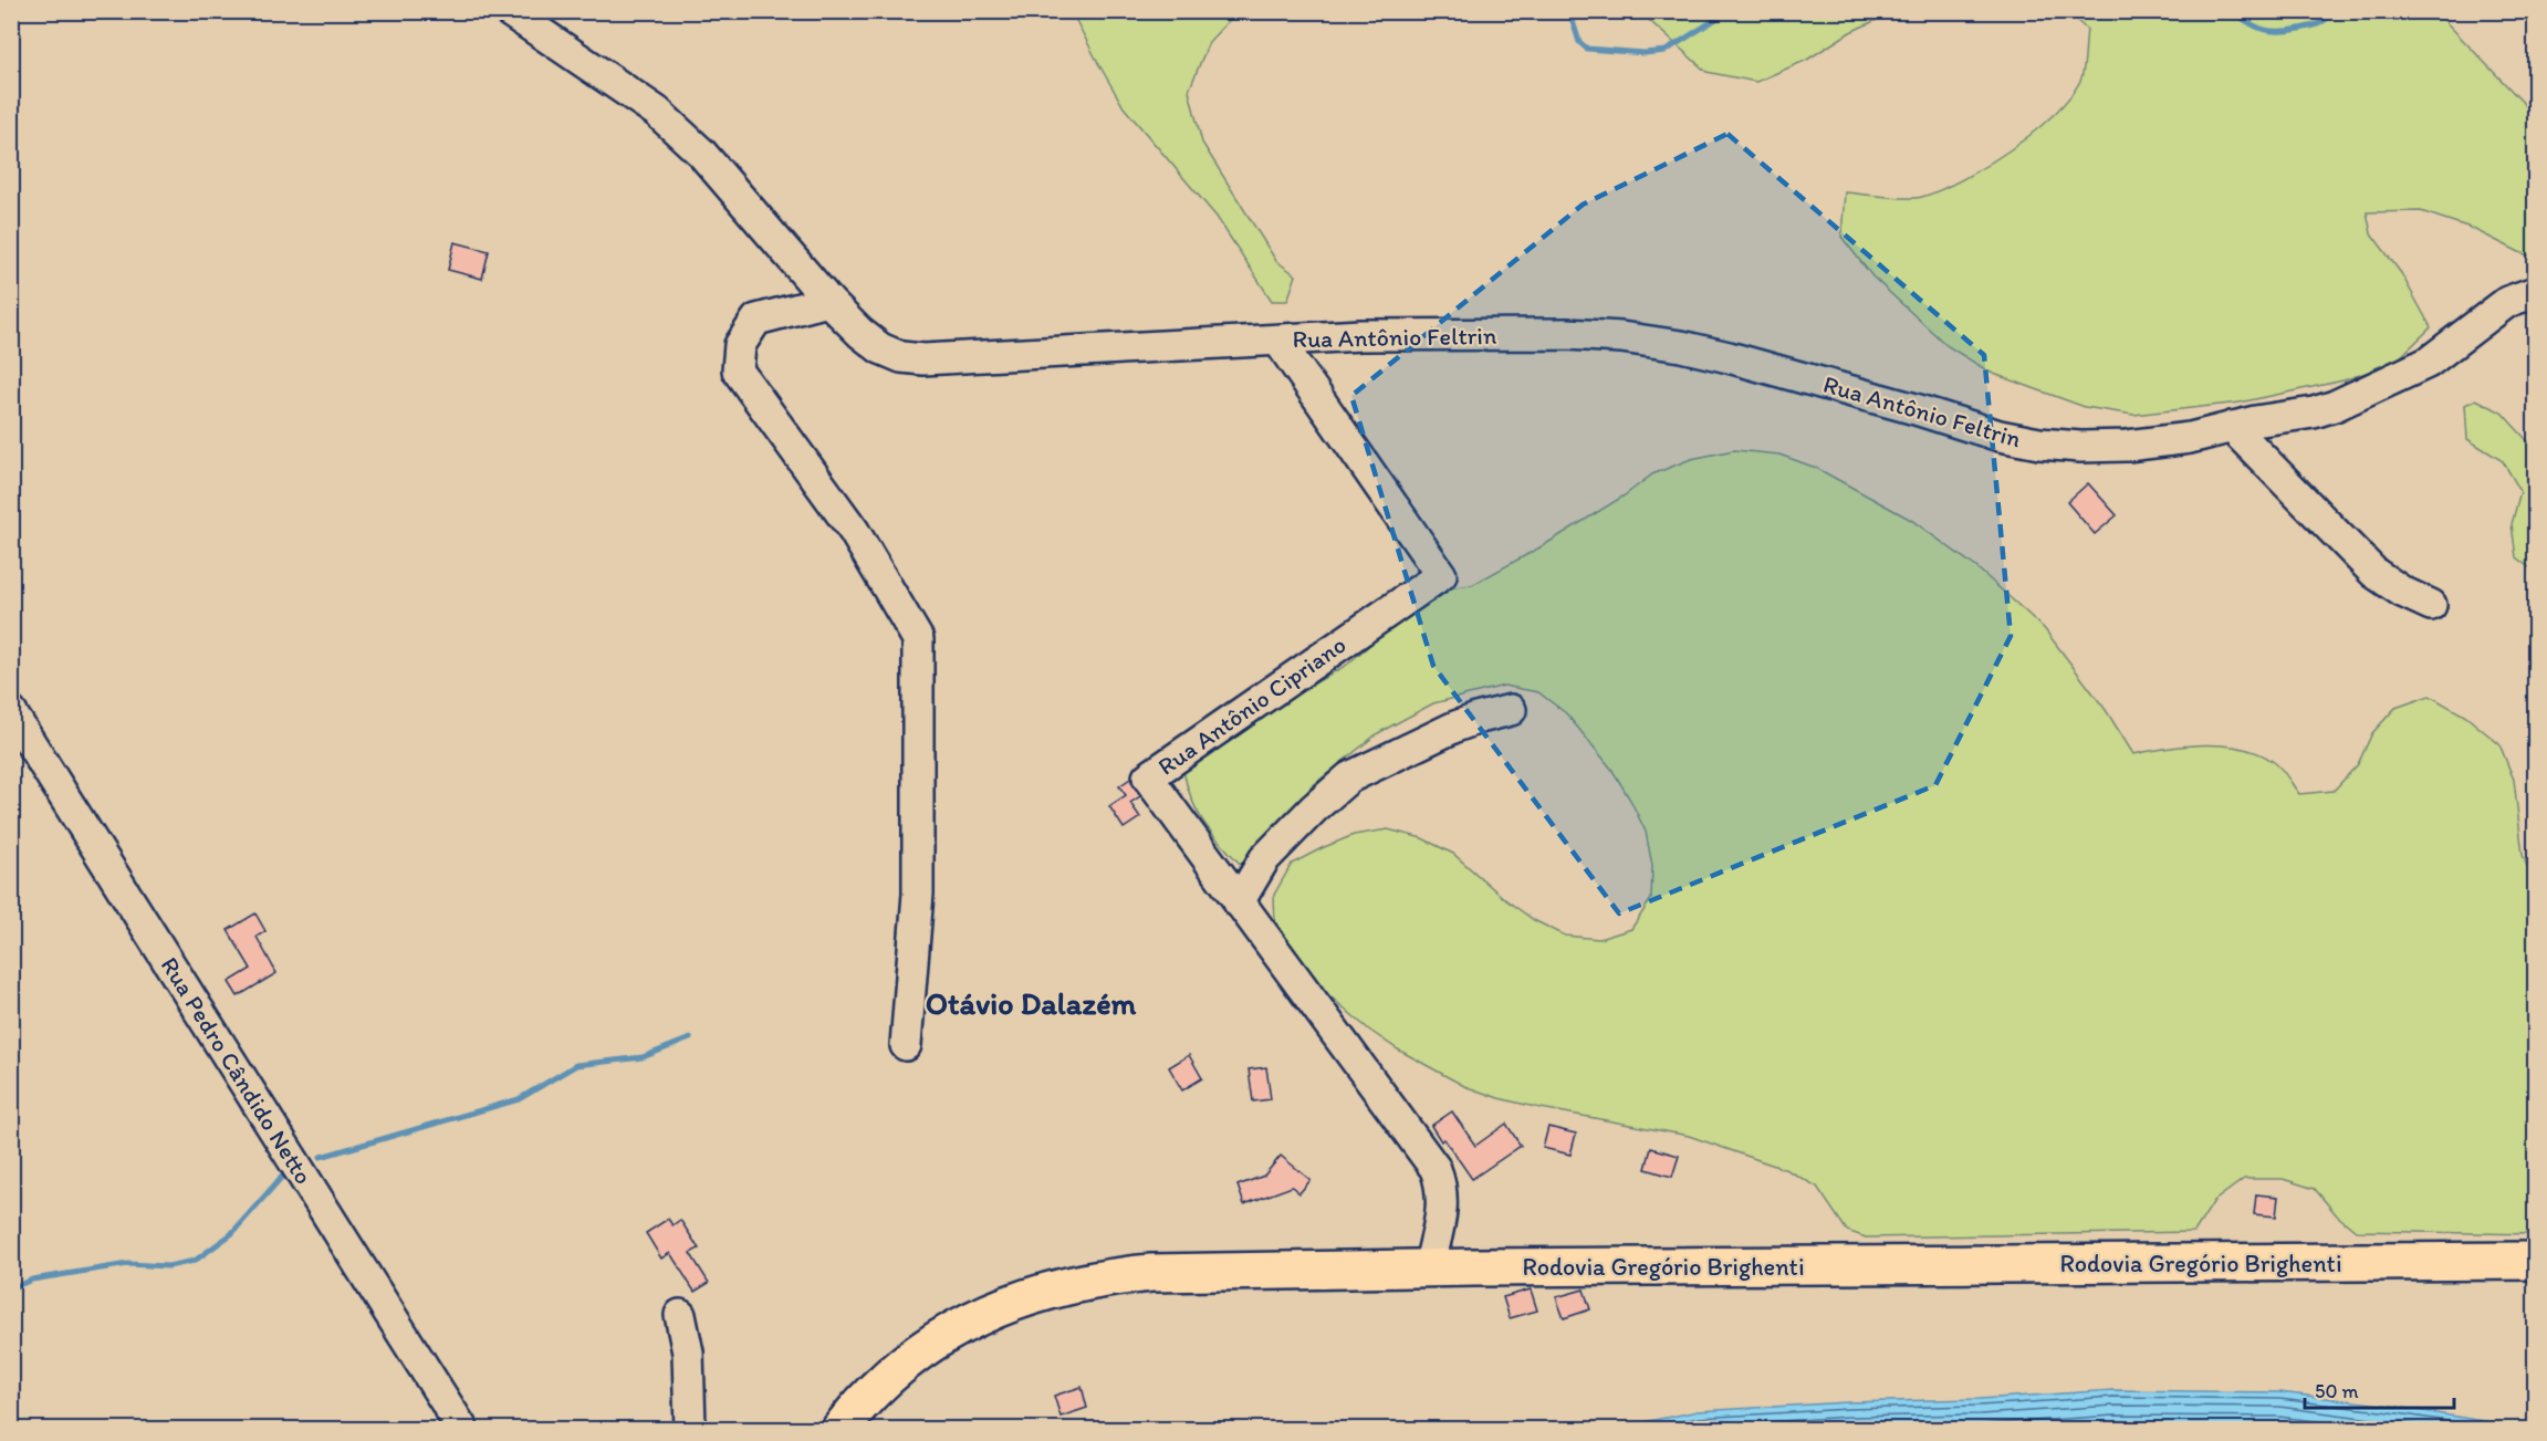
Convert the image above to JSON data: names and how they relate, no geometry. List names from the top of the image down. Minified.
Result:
{"streets":{"main road":["Rodovia Gregório Brighenti"],"street":["Rua Antônio Feltrin","Rua Antônio Cipriano","Rua Pedro Cândido Netto"]},"crossings":[["Rua Antônio Feltrin","Rua Antônio Cipriano"],["Rua Antônio Cipriano","Rodovia Gregório Brighenti"]],"districts":["Otávio Dalazém"],"scale_bar":"50 m"}
